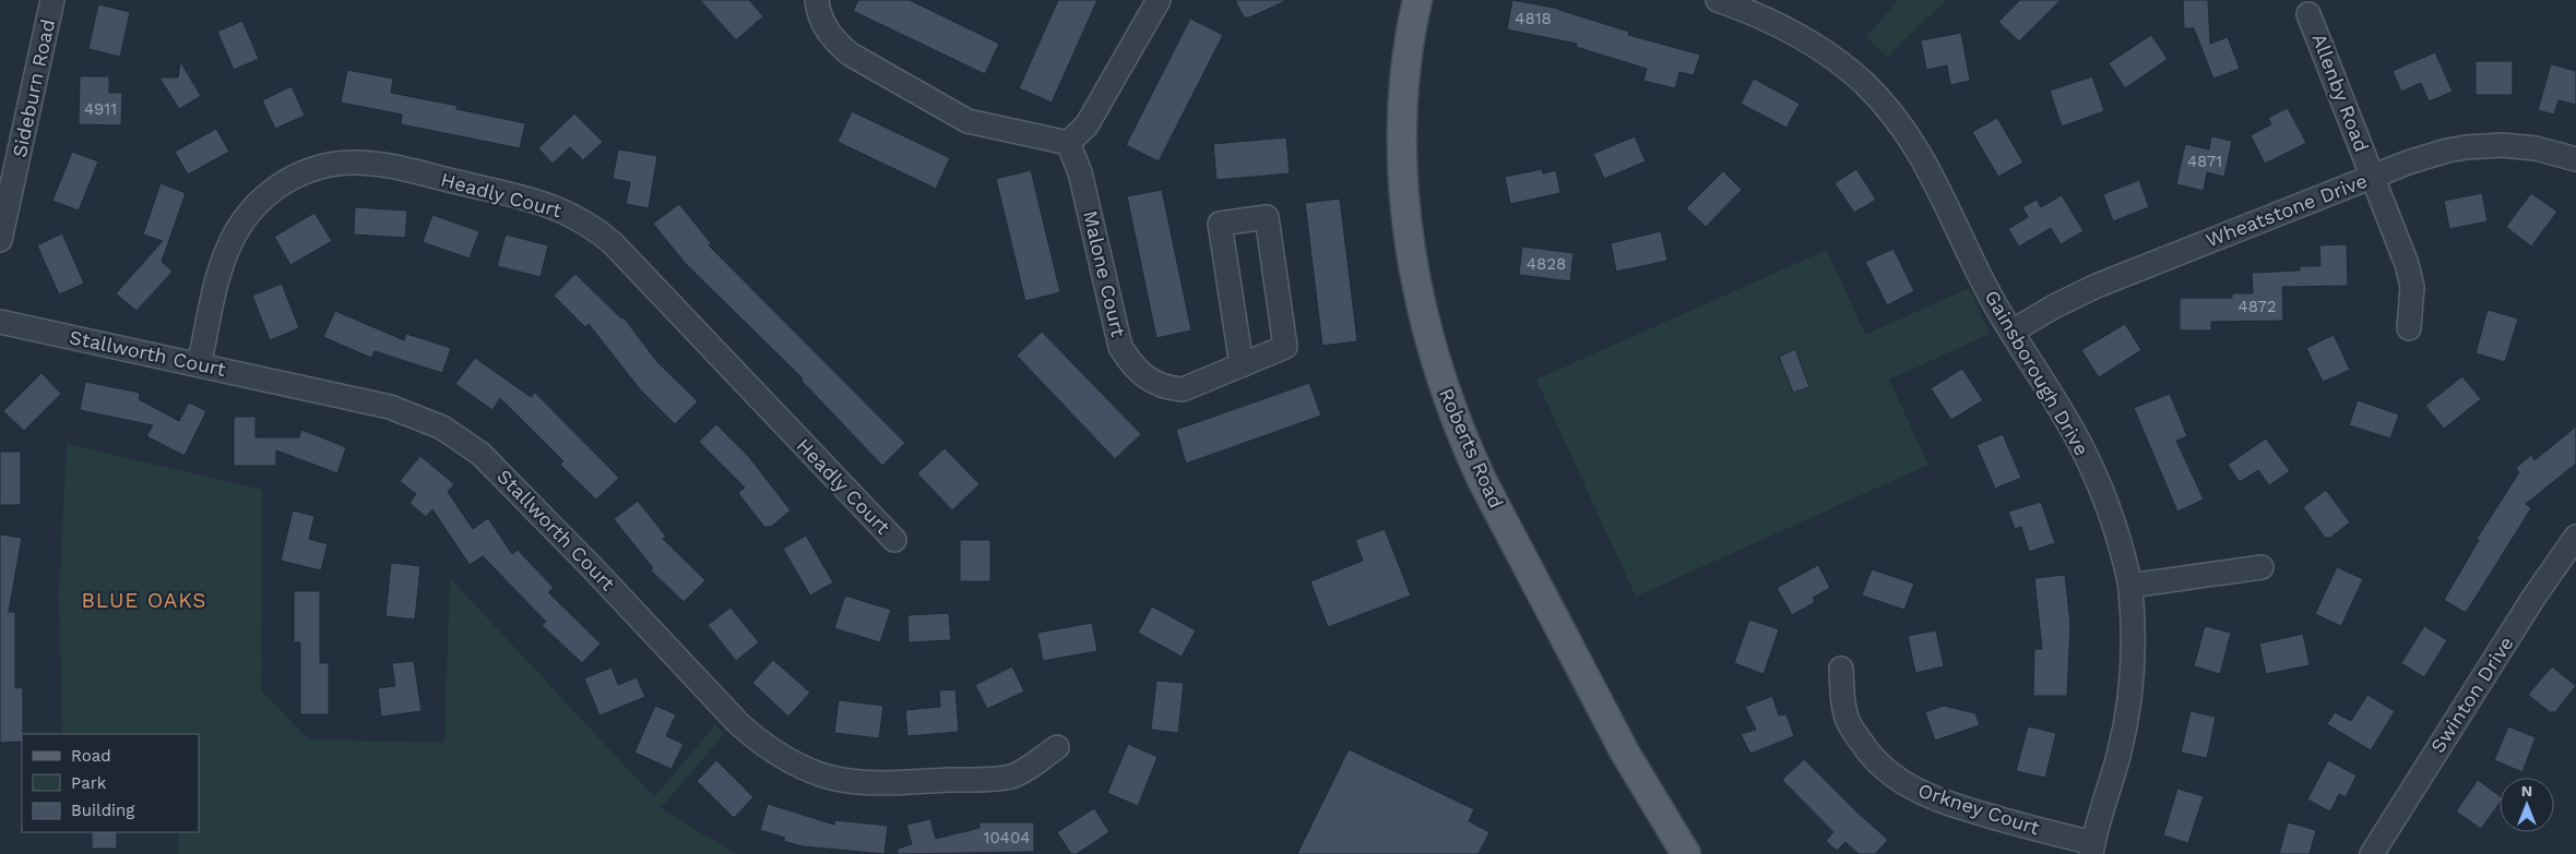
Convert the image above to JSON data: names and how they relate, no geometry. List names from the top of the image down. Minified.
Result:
{"streets":{"main road":["Roberts Road"],"street":["Sideburn Road","Allenby Road","Headly Court","Wheatstone Drive","Malone Court","Stallworth Court","Gainsborough Drive","Swinton Drive","Orkney Court"]},"crossings":[["Allenby Road","Wheatstone Drive"],["Headly Court","Stallworth Court"],["Wheatstone Drive","Gainsborough Drive"],["Gainsborough Drive","Orkney Court"]],"districts":["BLUE OAKS"],"house_numbers":["4818","4911","4871","4828","4872","10404"],"legend":["Road","Park","Building"],"north":"top"}
